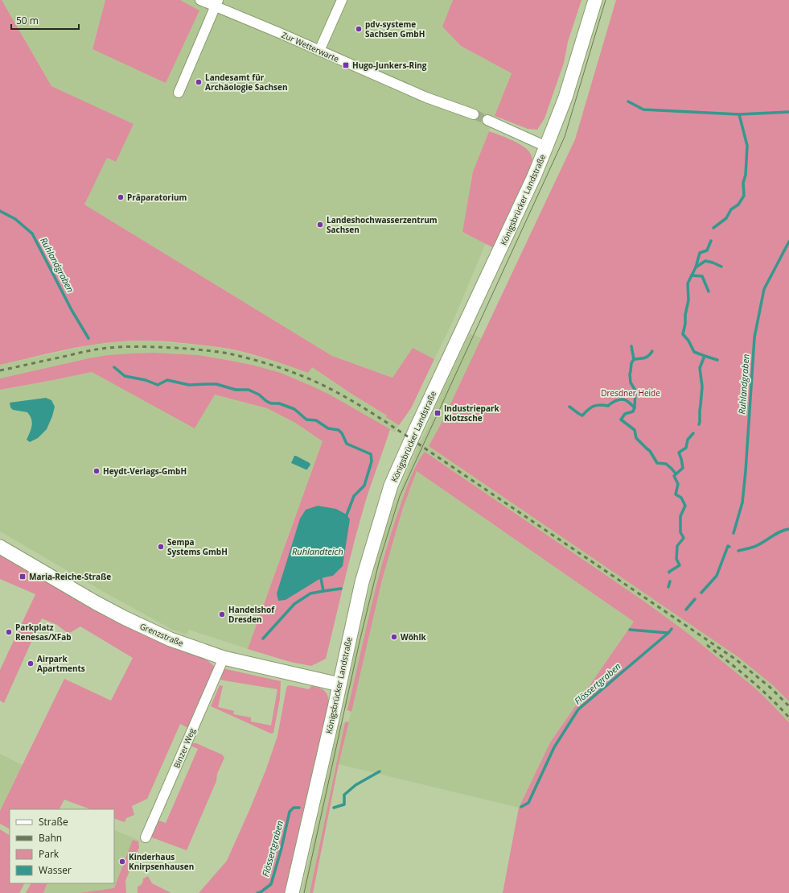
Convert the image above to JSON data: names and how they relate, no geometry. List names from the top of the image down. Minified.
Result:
{"streets":{"main road":["Königsbrücker Landstraße","Grenzstraße"],"street":["Zur Wetterwarte","Binzer Weg"]},"crossings":[["Königsbrücker Landstraße","Grenzstraße"],["Grenzstraße","Binzer Weg"]],"water":["Ruhlandgraben","Ruhlandteich","Flössertgraben"],"parks":["Dresdner Heide"],"places":{"other":["pdv-systeme Sachsen GmbH","Landesamt für Archäologie Sachsen","Präparatorium","Landeshochwasserzentrum Sachsen","Heydt-Verlags-GmbH","Sempa Systems GmbH","Handelshof Dresden","Parkplatz Renesas/XFab","Wöhlk","Airpark Apartments","Kinderhaus Knirpsenhausen"],"transit":["Hugo-Junkers-Ring","Industriepark Klotzsche","Maria-Reiche-Straße"]},"legend":["Straße","Bahn","Park","Wasser"],"scale_bar":"50 m"}
